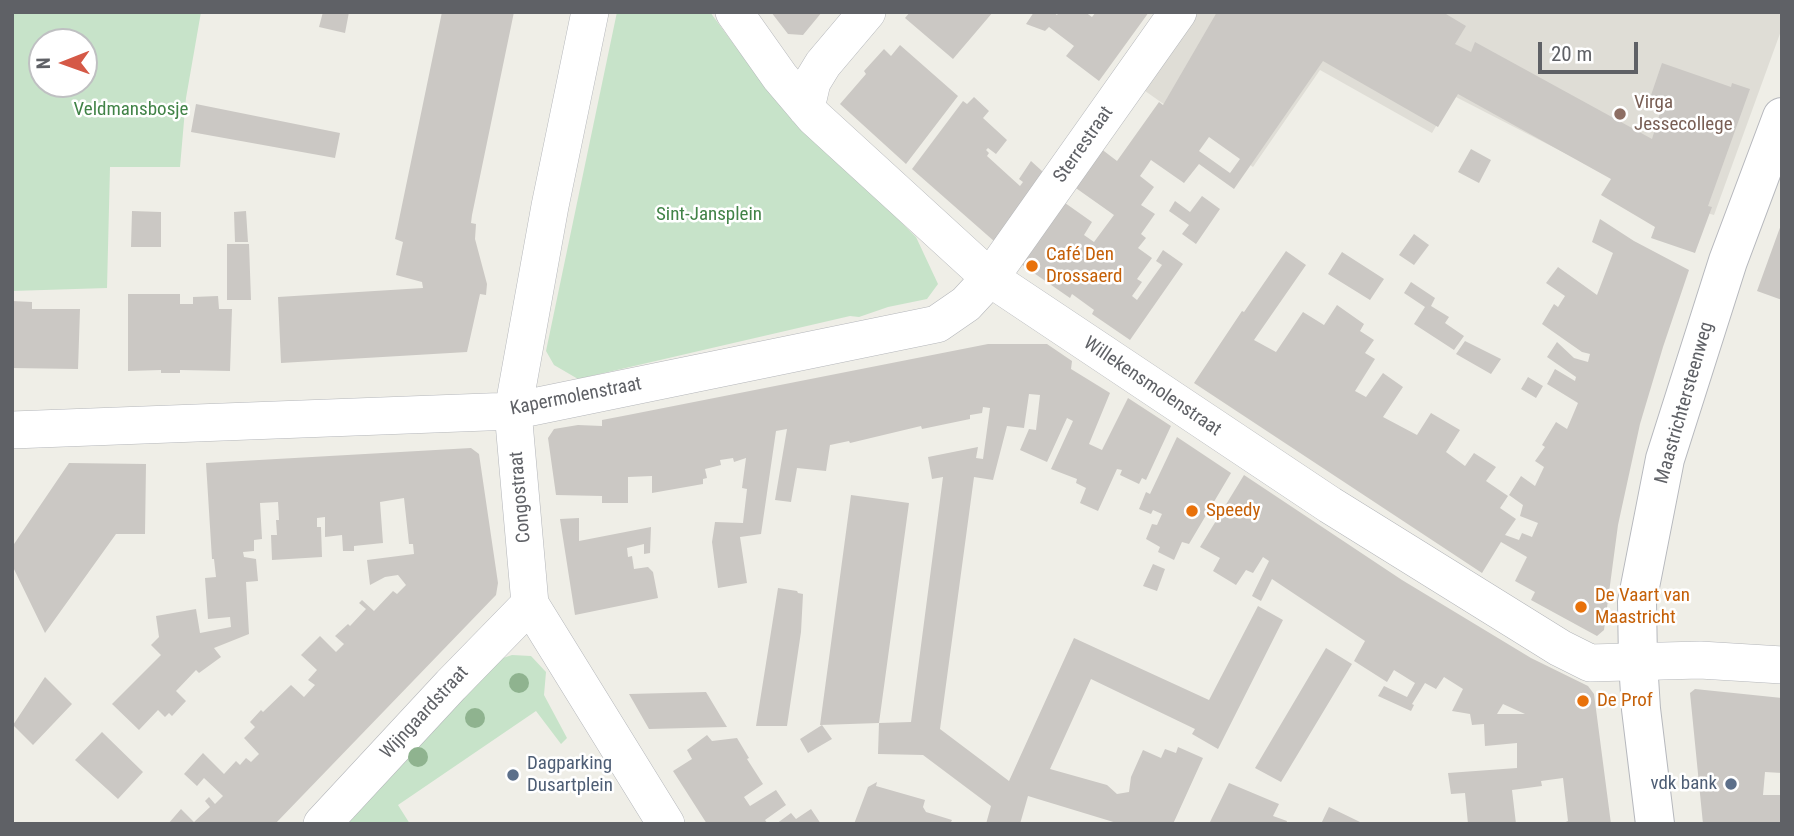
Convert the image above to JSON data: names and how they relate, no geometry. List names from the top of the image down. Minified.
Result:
{"streets":{"main road":["Maastrichtersteenweg"],"street":["Sterrestraat","Willekensmolenstraat","Kapermolenstraat","Congostraat","Wijngaardstraat"]},"crossings":[["Sterrestraat","Willekensmolenstraat"],["Sterrestraat","Kapermolenstraat"],["Willekensmolenstraat","Kapermolenstraat"],["Willekensmolenstraat","Maastrichtersteenweg"],["Kapermolenstraat","Congostraat"],["Congostraat","Wijngaardstraat"]],"parks":["Veldmansbosje","Sint-Jansplein"],"places":["Virga Jessecollege","Café Den Drossaerd","Speedy","De Vaart van Maastricht","De Prof","Dagparking Dusartplein","vdk bank"],"scale_bar":"20 m","north":"left"}
